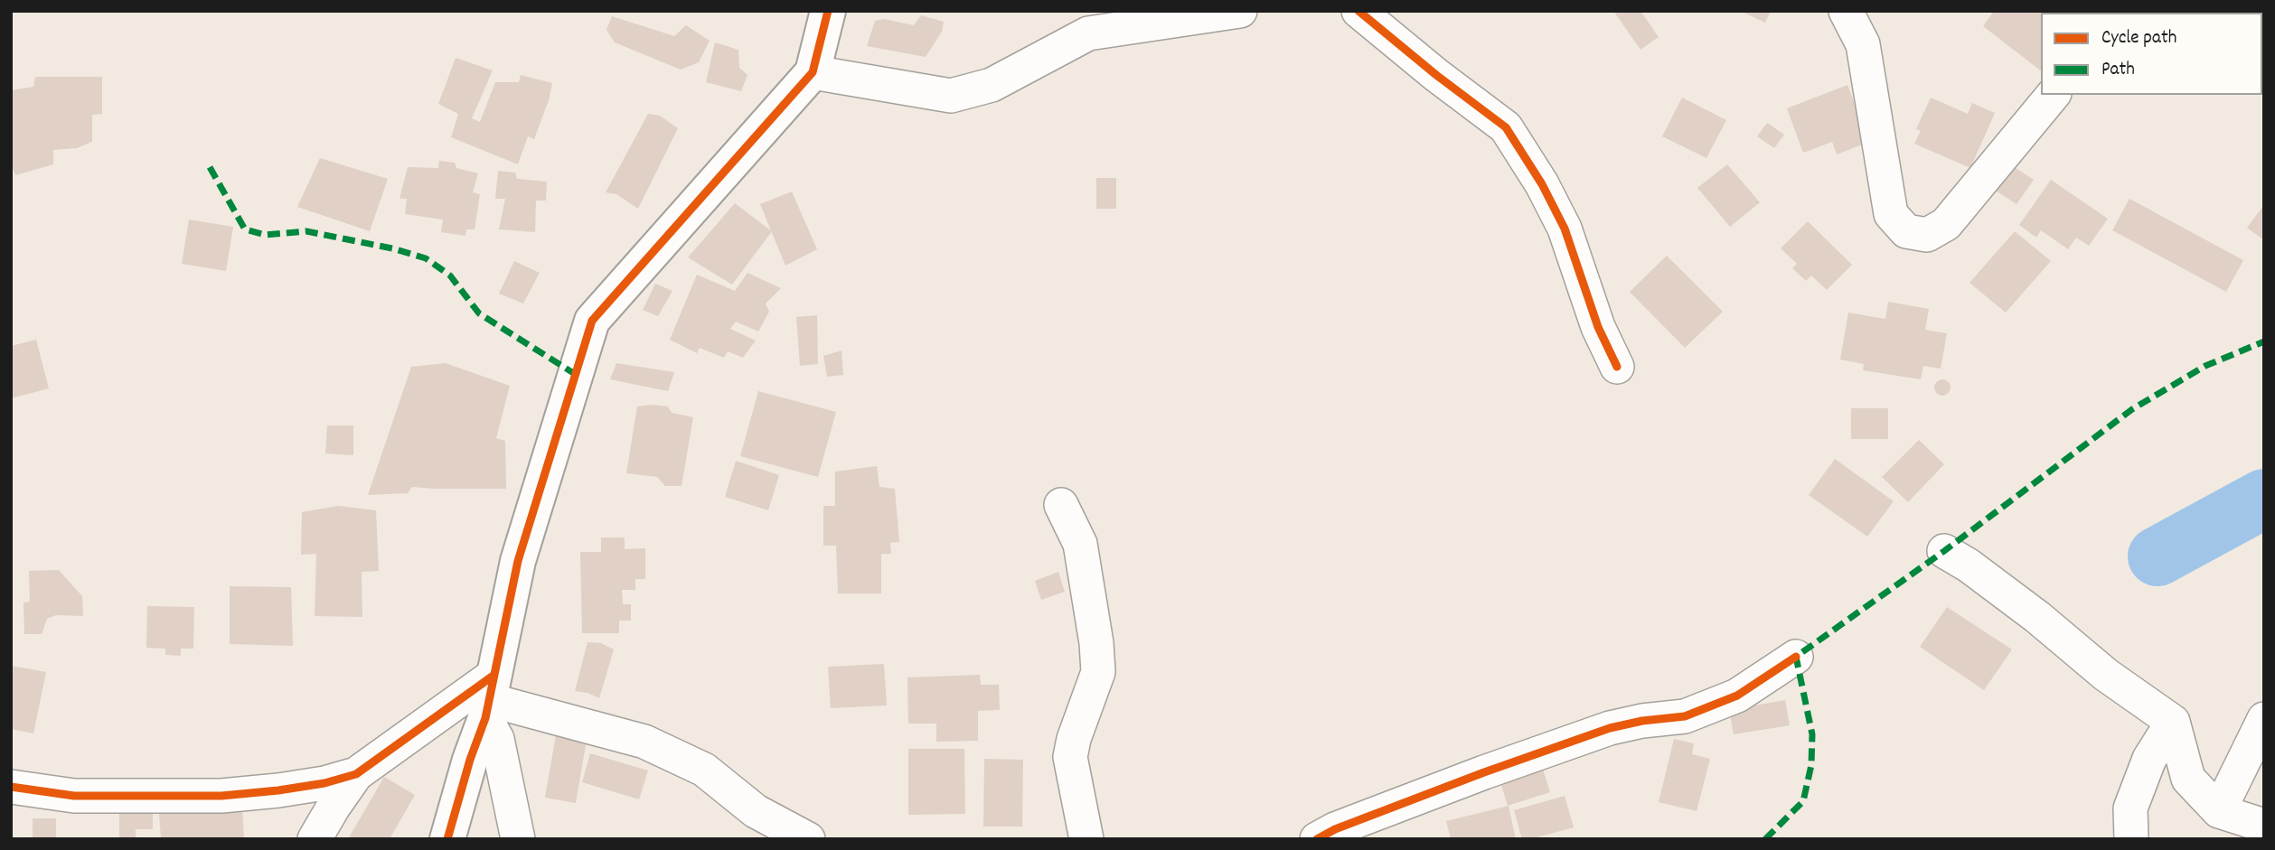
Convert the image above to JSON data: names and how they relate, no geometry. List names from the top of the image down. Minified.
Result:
{"legend":["Cycle path","Path"]}
